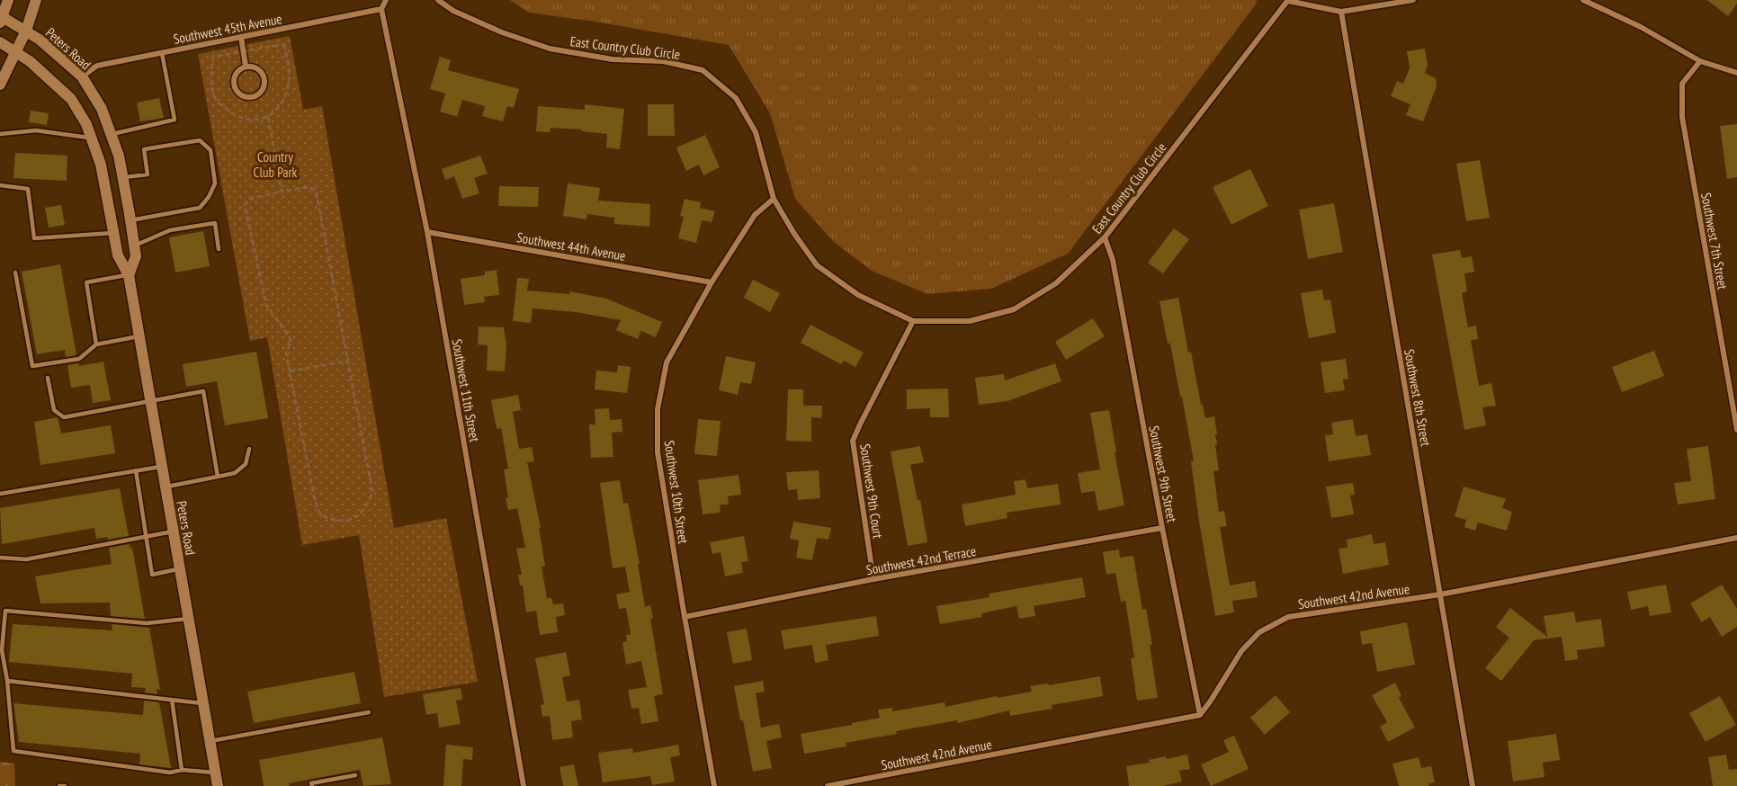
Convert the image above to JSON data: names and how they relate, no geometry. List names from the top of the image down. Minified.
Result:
{"streets":{"street":["Southwest 45th Avenue","East Country Club Circle","Peters Road","Southwest 7th Street","Southwest 44th Avenue","Southwest 11th Street","Southwest 8th Street","Southwest 9th Street","Southwest 9th Court","Southwest 10th Street","Southwest 42nd Terrace","Southwest 42nd Avenue"]},"crossings":[["Southwest 45th Avenue","Peters Road"],["Southwest 45th Avenue","Southwest 11th Street"],["East Country Club Circle","Southwest 9th Street"],["East Country Club Circle","Southwest 9th Court"],["East Country Club Circle","Southwest 10th Street"],["Southwest 44th Avenue","Southwest 11th Street"],["Southwest 44th Avenue","Southwest 10th Street"],["Southwest 8th Street","Southwest 42nd Avenue"],["Southwest 9th Street","Southwest 42nd Terrace"],["Southwest 9th Street","Southwest 42nd Avenue"],["Southwest 9th Court","Southwest 42nd Terrace"],["Southwest 10th Street","Southwest 42nd Terrace"]],"parks":["Country Club Park"]}
